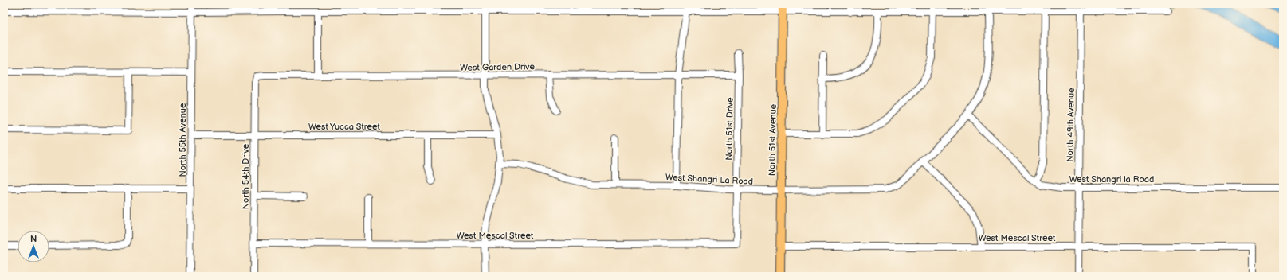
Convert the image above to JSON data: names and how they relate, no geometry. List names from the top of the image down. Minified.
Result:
{"streets":{"main road":["North 51st Avenue"],"street":["West Garden Drive","North 49th Avenue","West Yucca Street","North 51st Drive","North 55th Avenue","North 54th Drive","West Shangri La Road","West Shangri la Road","West Mescal Street"]},"crossings":[["West Garden Drive","North 51st Drive"],["West Garden Drive","North 54th Drive"],["North 49th Avenue","West Shangri la Road"],["North 49th Avenue","West Mescal Street"],["West Yucca Street","North 55th Avenue"],["West Yucca Street","North 54th Drive"],["North 51st Drive","West Shangri La Road"],["North 51st Drive","West Mescal Street"],["North 51st Avenue","West Shangri La Road"],["North 51st Avenue","West Mescal Street"],["North 54th Drive","West Mescal Street"],["West Shangri La Road","West Shangri la Road"]],"north":"top"}
